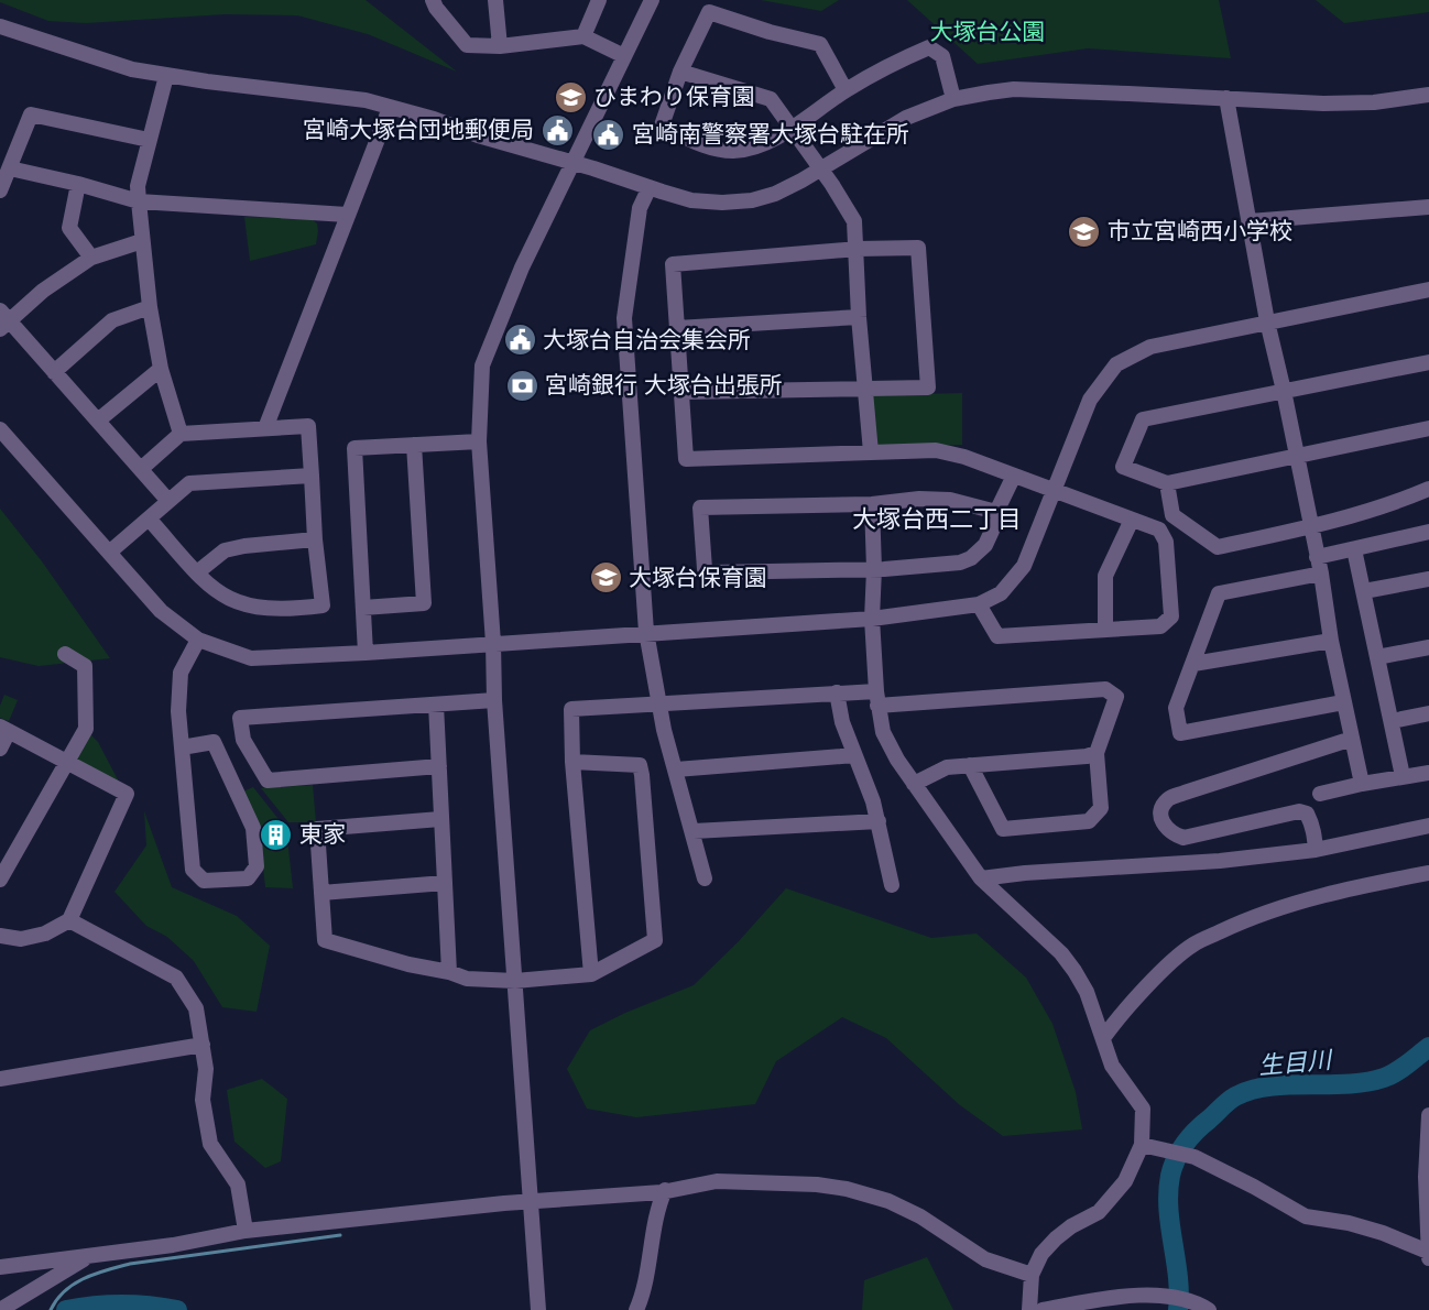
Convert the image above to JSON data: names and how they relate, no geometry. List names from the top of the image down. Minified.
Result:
{"districts":["大塚台西二丁目"],"water":["生目川"],"parks":["大塚台公園"],"places":{"school or university":["ひまわり保育園","市立宮崎西小学校","大塚台保育園"],"public building":["宮崎大塚台団地郵便局","宮崎南警察署大塚台駐在所","大塚台自治会集会所"],"bank":["宮崎銀行 大塚台出張所"],"building":["東家"]}}
